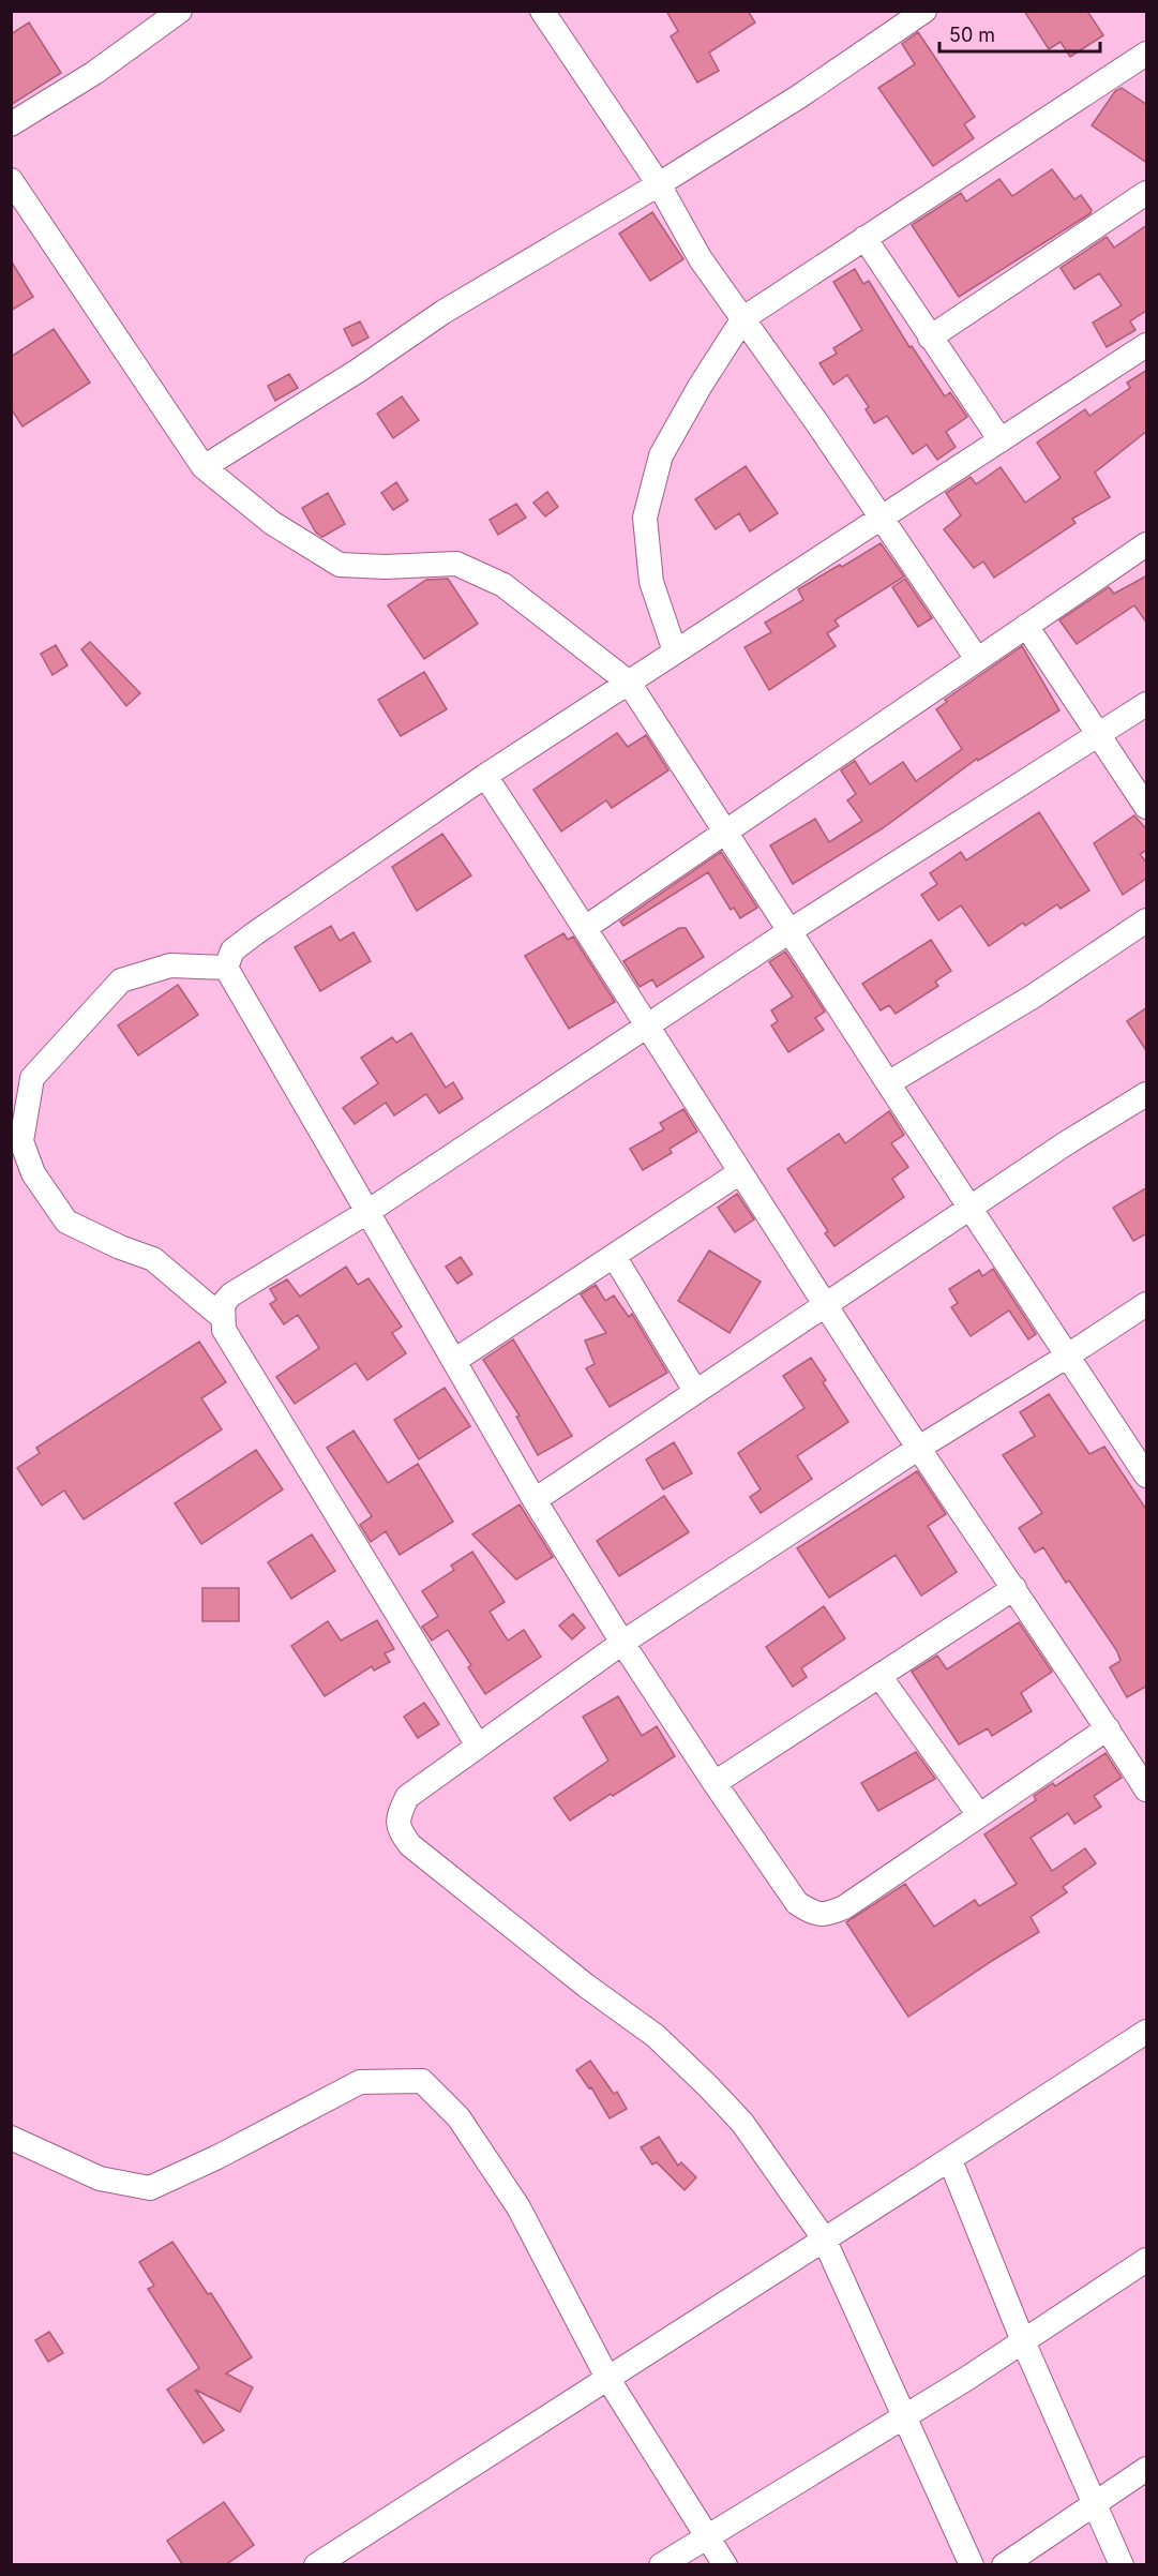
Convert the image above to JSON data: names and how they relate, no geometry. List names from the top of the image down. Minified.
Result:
{"scale_bar":"50 m"}
